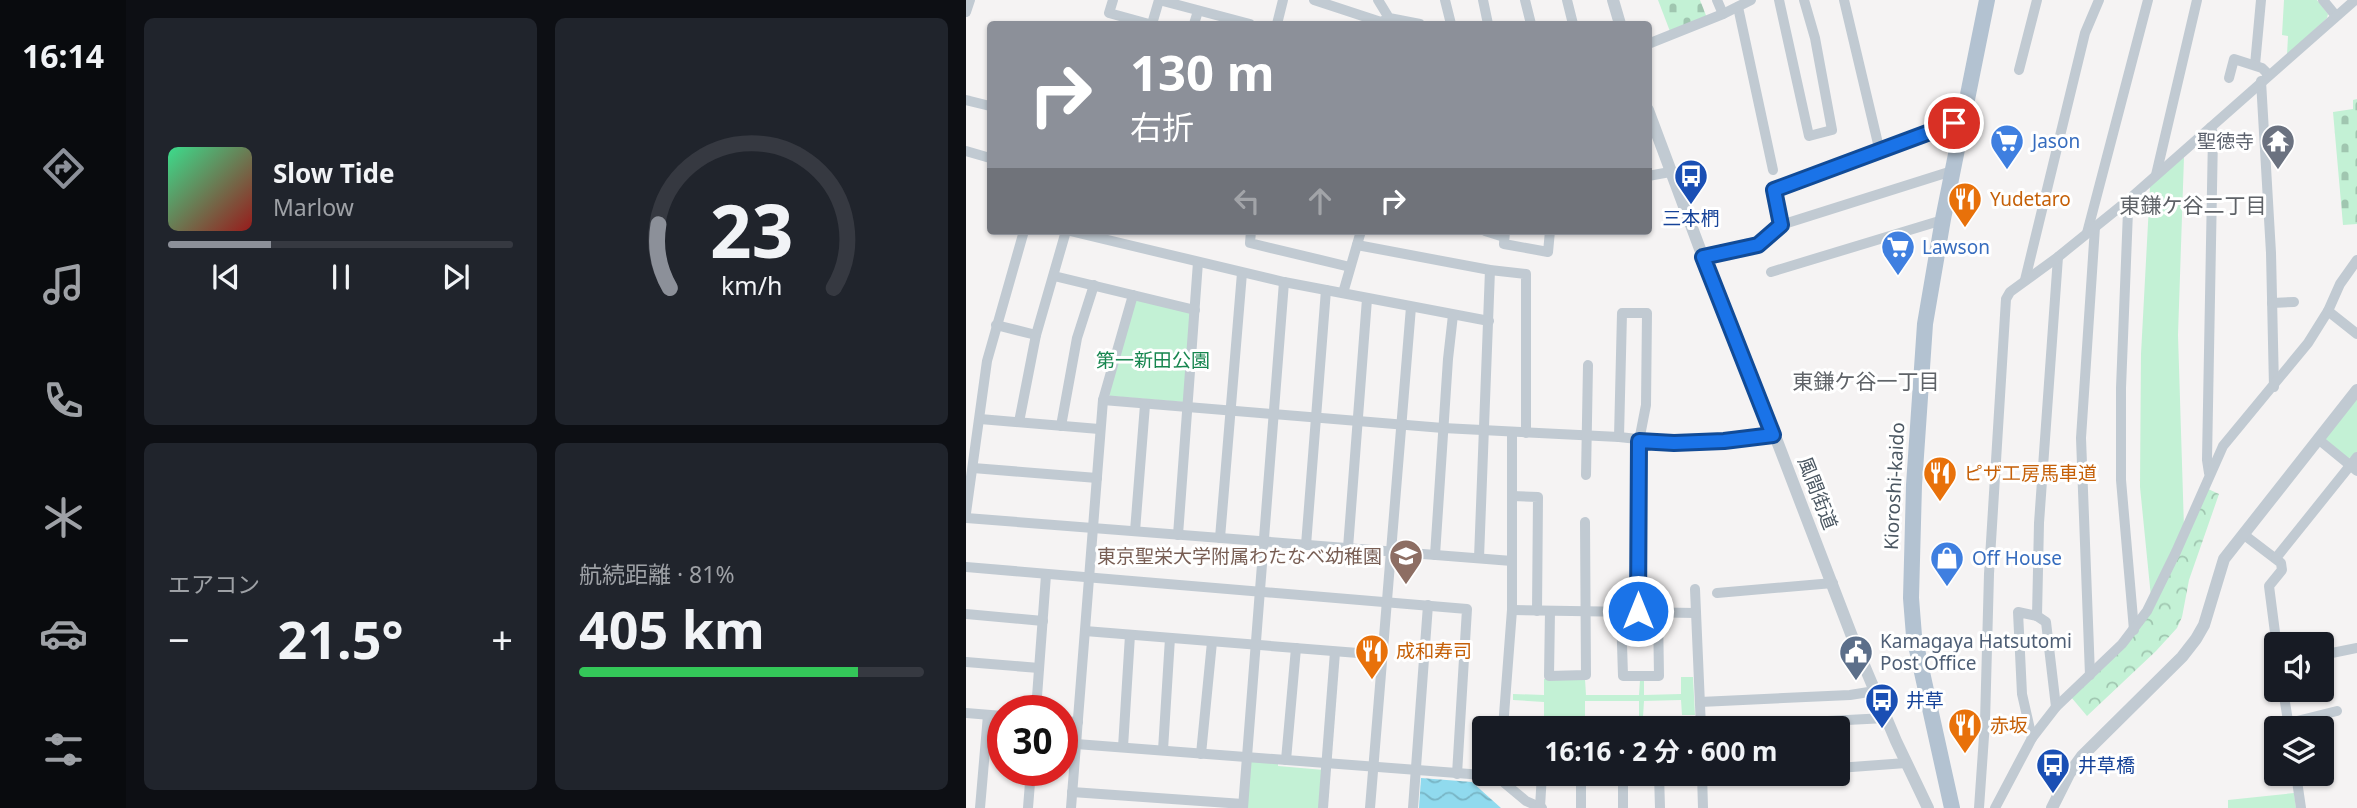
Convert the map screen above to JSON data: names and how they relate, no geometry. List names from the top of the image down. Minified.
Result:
{"streets":{"main road":["Kioroshi-kaido"],"street":["風間街道"]},"districts":["東鎌ケ谷二丁目","東鎌ケ谷一丁目"],"parks":["第一新田公園"],"places":{"supermarket":["Jason","Lawson"],"temple":["聖徳寺"],"bus stop":["三本椚","井草","井草橋"],"restaurant":["Yudetaro","ピザ工房馬車道","成和寿司","赤坂"],"school or university":["東京聖栄大学附属わたなべ幼稚園"],"shop":["Off House"],"public building":["Kamagaya Hatsutomi Post Office"]},"page":{"tabs":"16:14","turn":["130 m","右折"],"song":["Slow Tide","Marlow"],"tile":["エアコン",["航続距離 · 81%","405 km"]],"heat":["−","21.5°","+"],"limit":"30","trip":"16:16 · 2 分 · 600 m","gauge":["23","km/h"]}}
